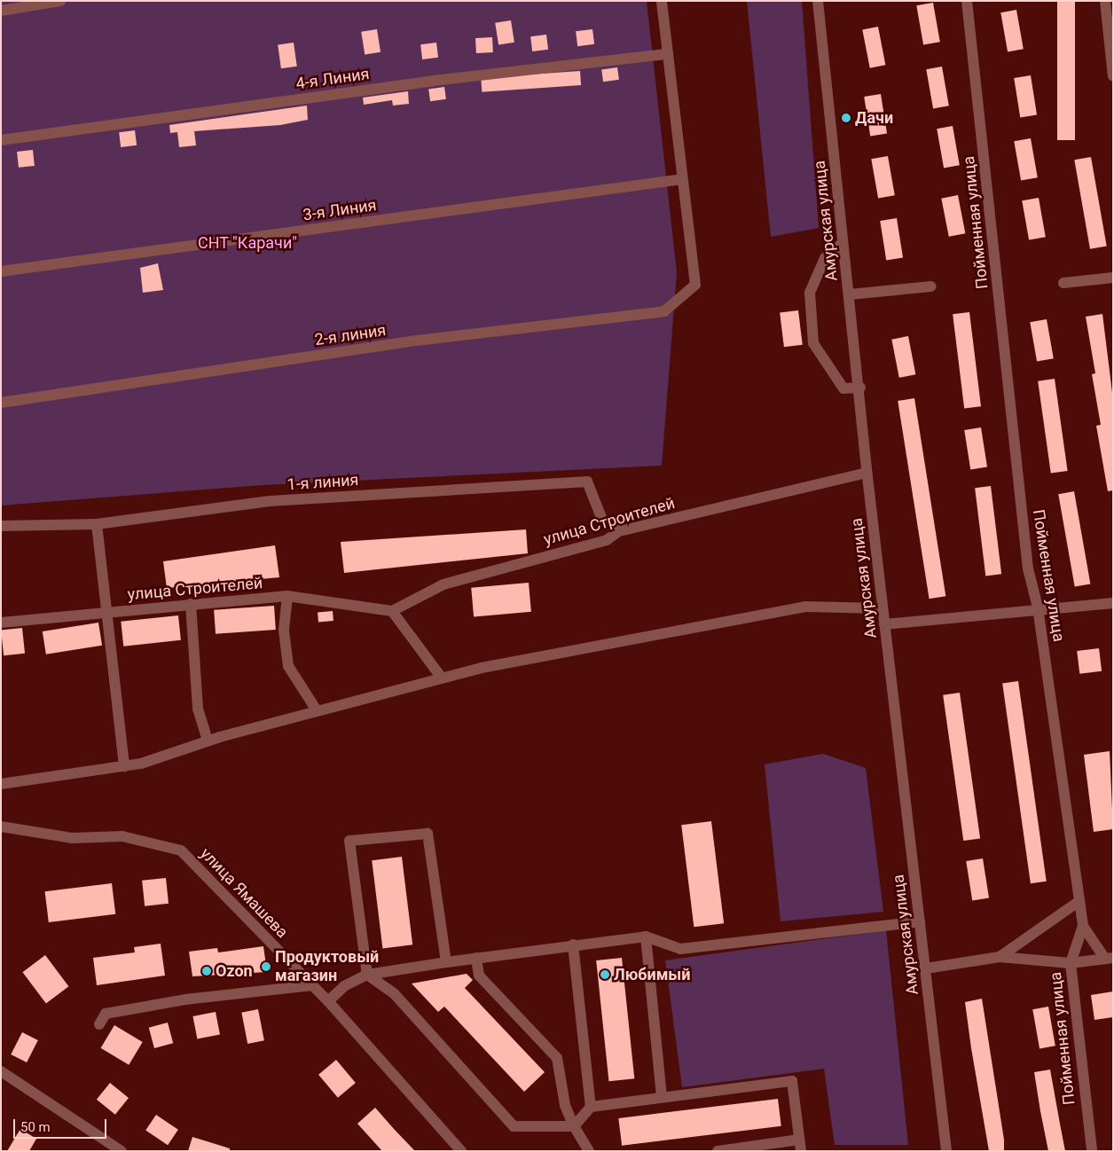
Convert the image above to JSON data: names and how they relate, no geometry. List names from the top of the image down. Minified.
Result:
{"streets":{"street":["4-я Линия","3-я Линия","Амурская улица","Пойменная улица","2-я линия","1-я линия","улица Строителей","улица Ямашева"]},"crossings":[["3-я Линия","2-я линия"],["Амурская улица","улица Строителей"],["1-я линия","улица Строителей"]],"parks":["СНТ \"Карачи\""],"places":["Дачи","Продуктовый магазин","Ozon","Любимый"],"scale_bar":"50 m"}
